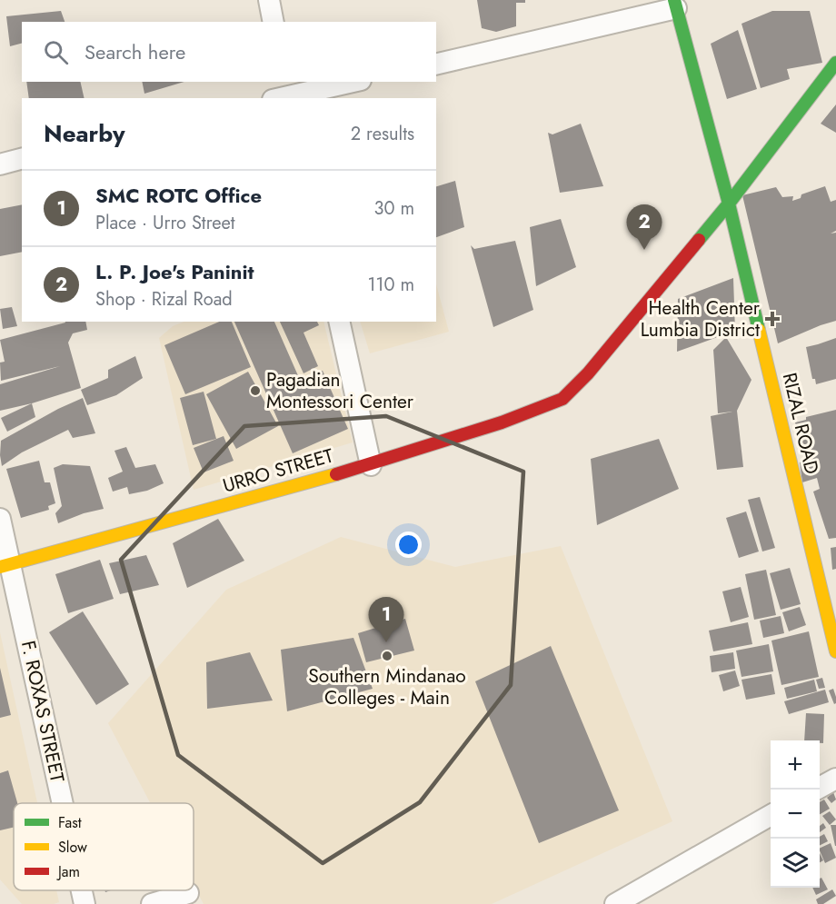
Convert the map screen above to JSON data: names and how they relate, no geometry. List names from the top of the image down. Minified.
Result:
{"streets":{"street":["RIZAL ROAD","URRO STREET","F. ROXAS STREET"]},"crossings":[["RIZAL ROAD","URRO STREET"],["URRO STREET","F. ROXAS STREET"]],"places":{"health":["Health Center Lumbia District"],"other":["Pagadian Montessori Center","Southern Mindanao Colleges - Main"]},"legend":["Fast","Slow","Jam"],"page":{"search":"Search here","heading":["Nearby","2 results"],"list":[{"mark":"1","name":"SMC ROTC Office","note":"Place · Urro Street","value":"30 m"},{"mark":"2","name":"L. P. Joe's Paninit","note":"Shop · Rizal Road","value":"110 m"}],"pins":["2","1"],"map_buttons":["+","−"]}}
